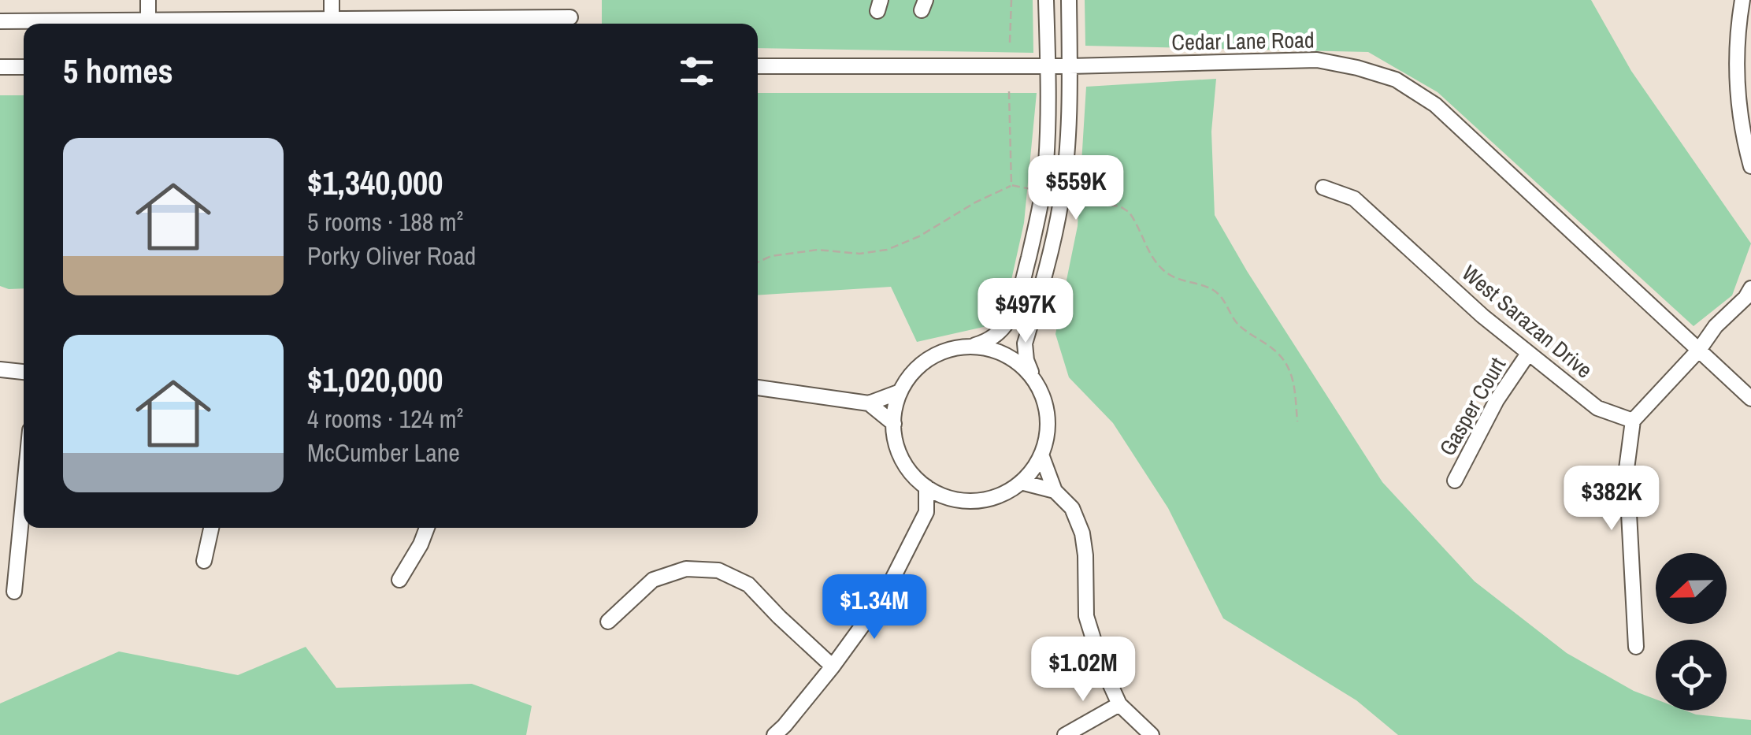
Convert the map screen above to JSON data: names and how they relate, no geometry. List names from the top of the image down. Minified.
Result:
{"streets":{"street":["Cedar Lane Road","West Sarazan Drive","Gasper Court"]},"crossings":[["West Sarazan Drive","Gasper Court"]],"north":"left","page":{"heading":"5 homes","list":[{"name":"$1,340,000","note":"5 rooms · 188 m² · Porky Oliver Road"},{"name":"$1,020,000","note":"4 rooms · 124 m² · McCumber Lane"}],"price":["$559K","$497K","$382K","$1.34M","$1.02M"]}}
